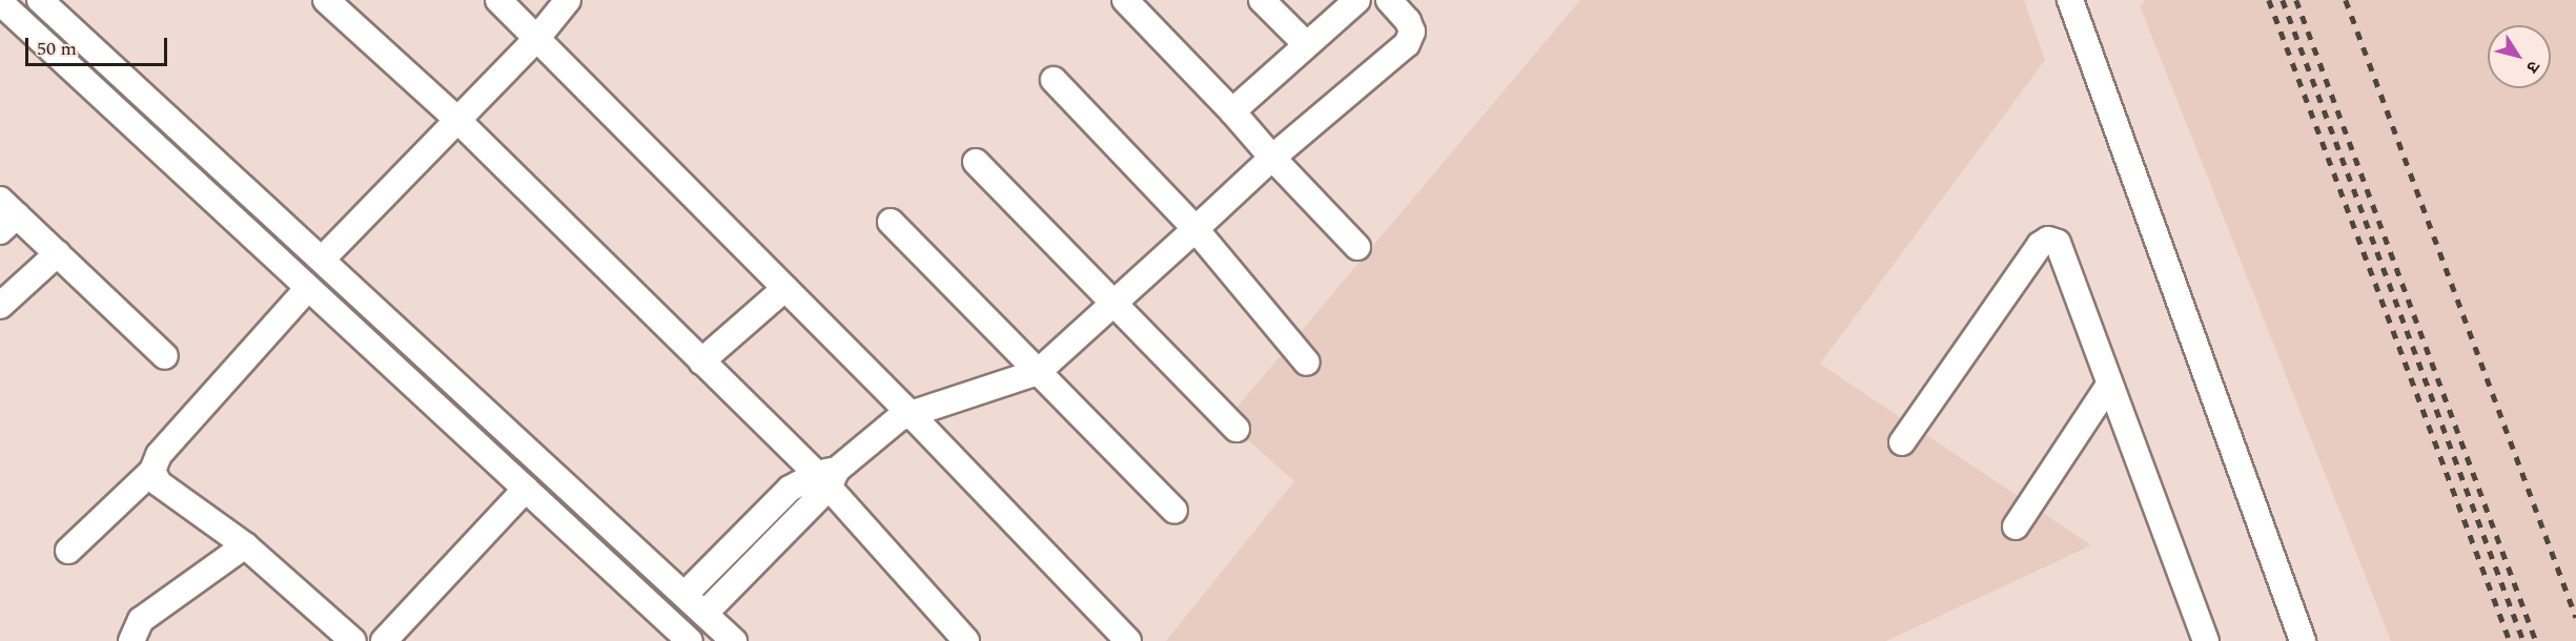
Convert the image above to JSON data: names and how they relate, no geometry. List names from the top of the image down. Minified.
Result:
{"scale_bar":"50 m","north":"bottom right"}
